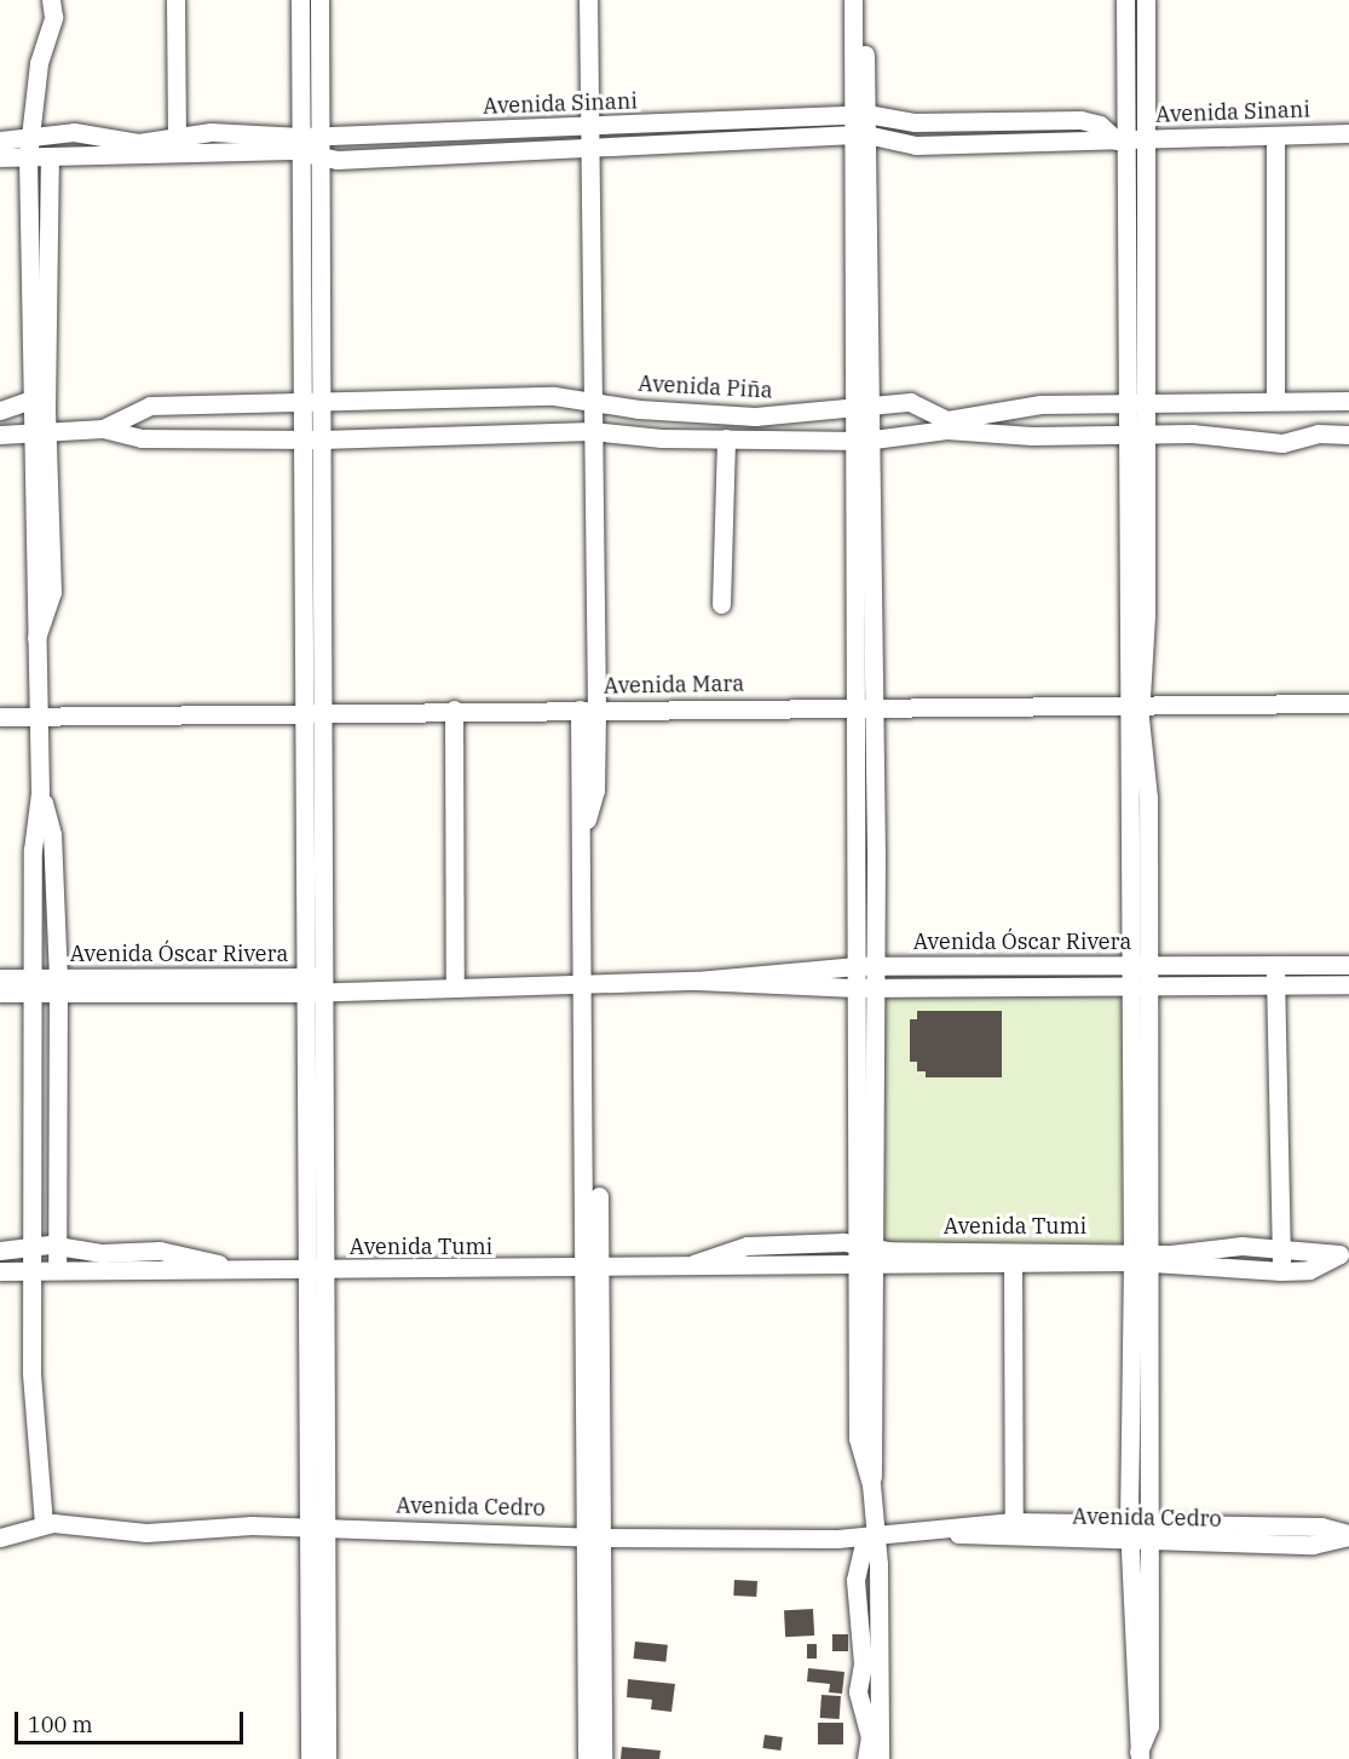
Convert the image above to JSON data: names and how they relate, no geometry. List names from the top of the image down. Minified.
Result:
{"streets":{"street":["Avenida Sinani","Avenida Piña","Avenida Mara","Avenida Óscar Rivera","Avenida Tumi","Avenida Cedro"]},"scale_bar":"100 m"}
